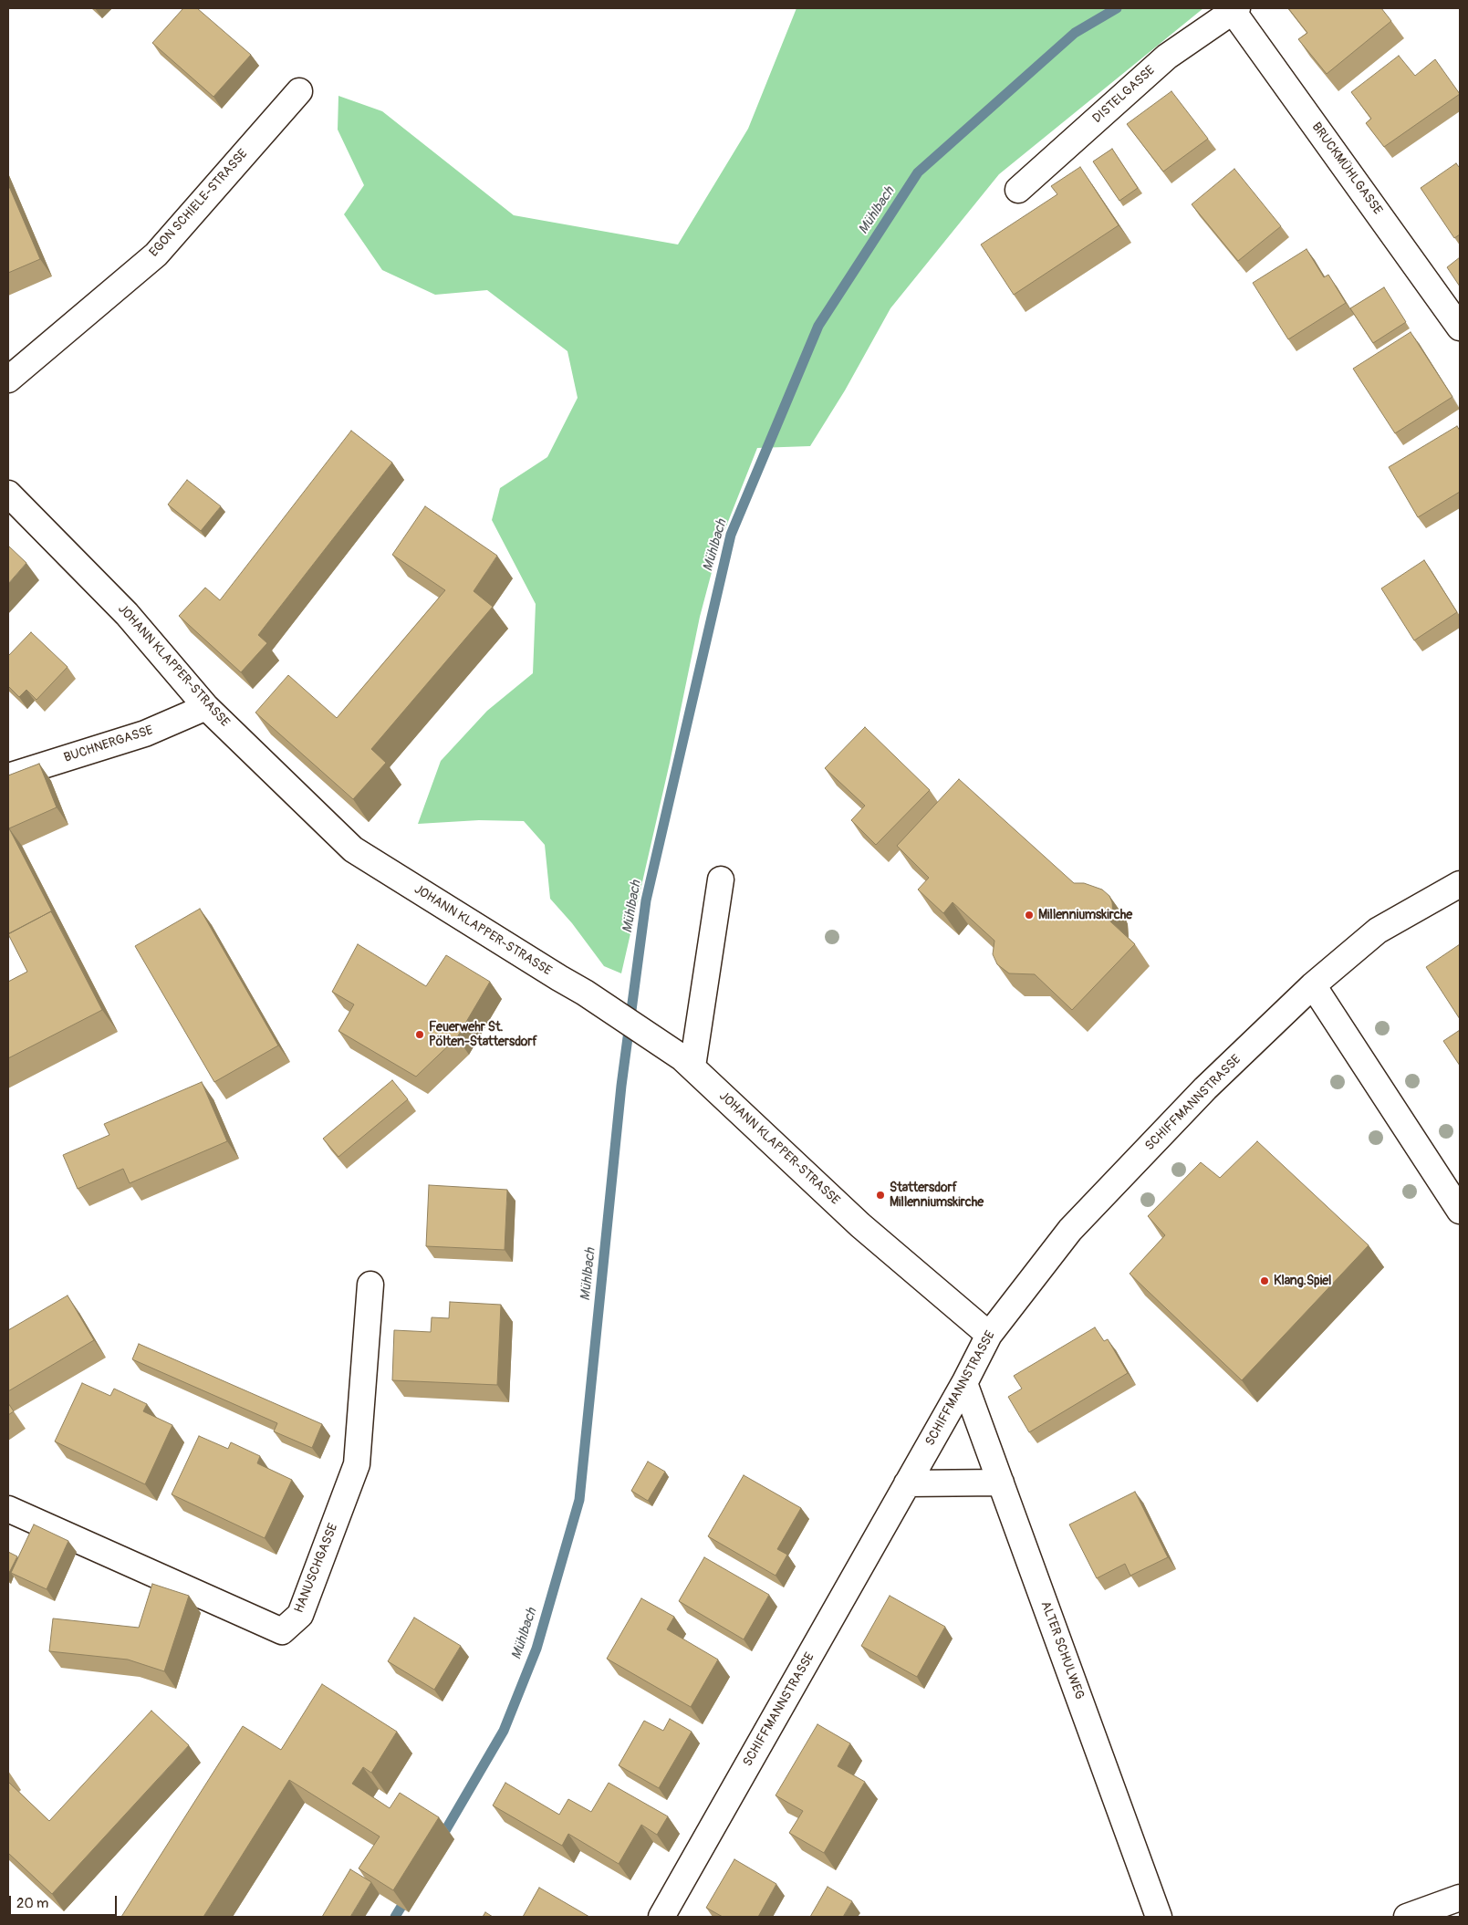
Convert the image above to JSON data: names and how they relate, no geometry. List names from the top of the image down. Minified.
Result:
{"streets":{"street":["DISTELGASSE","BRUCKMÜHLGASSE","EGON SCHIELE-STRASSE","JOHANN KLAPPER-STRASSE","BUCHNERGASSE","SCHIFFMANNSTRASSE","HANUSCHGASSE","ALTER SCHULWEG"]},"crossings":[["DISTELGASSE","BRUCKMÜHLGASSE"],["JOHANN KLAPPER-STRASSE","BUCHNERGASSE"],["JOHANN KLAPPER-STRASSE","SCHIFFMANNSTRASSE"],["SCHIFFMANNSTRASSE","ALTER SCHULWEG"]],"water":["Mühlbach"],"places":["Millenniumskirche","Feuerwehr St. Pölten-Stattersdorf","Stattersdorf Millenniumskirche","Klang.Spiel"],"scale_bar":"20 m"}
